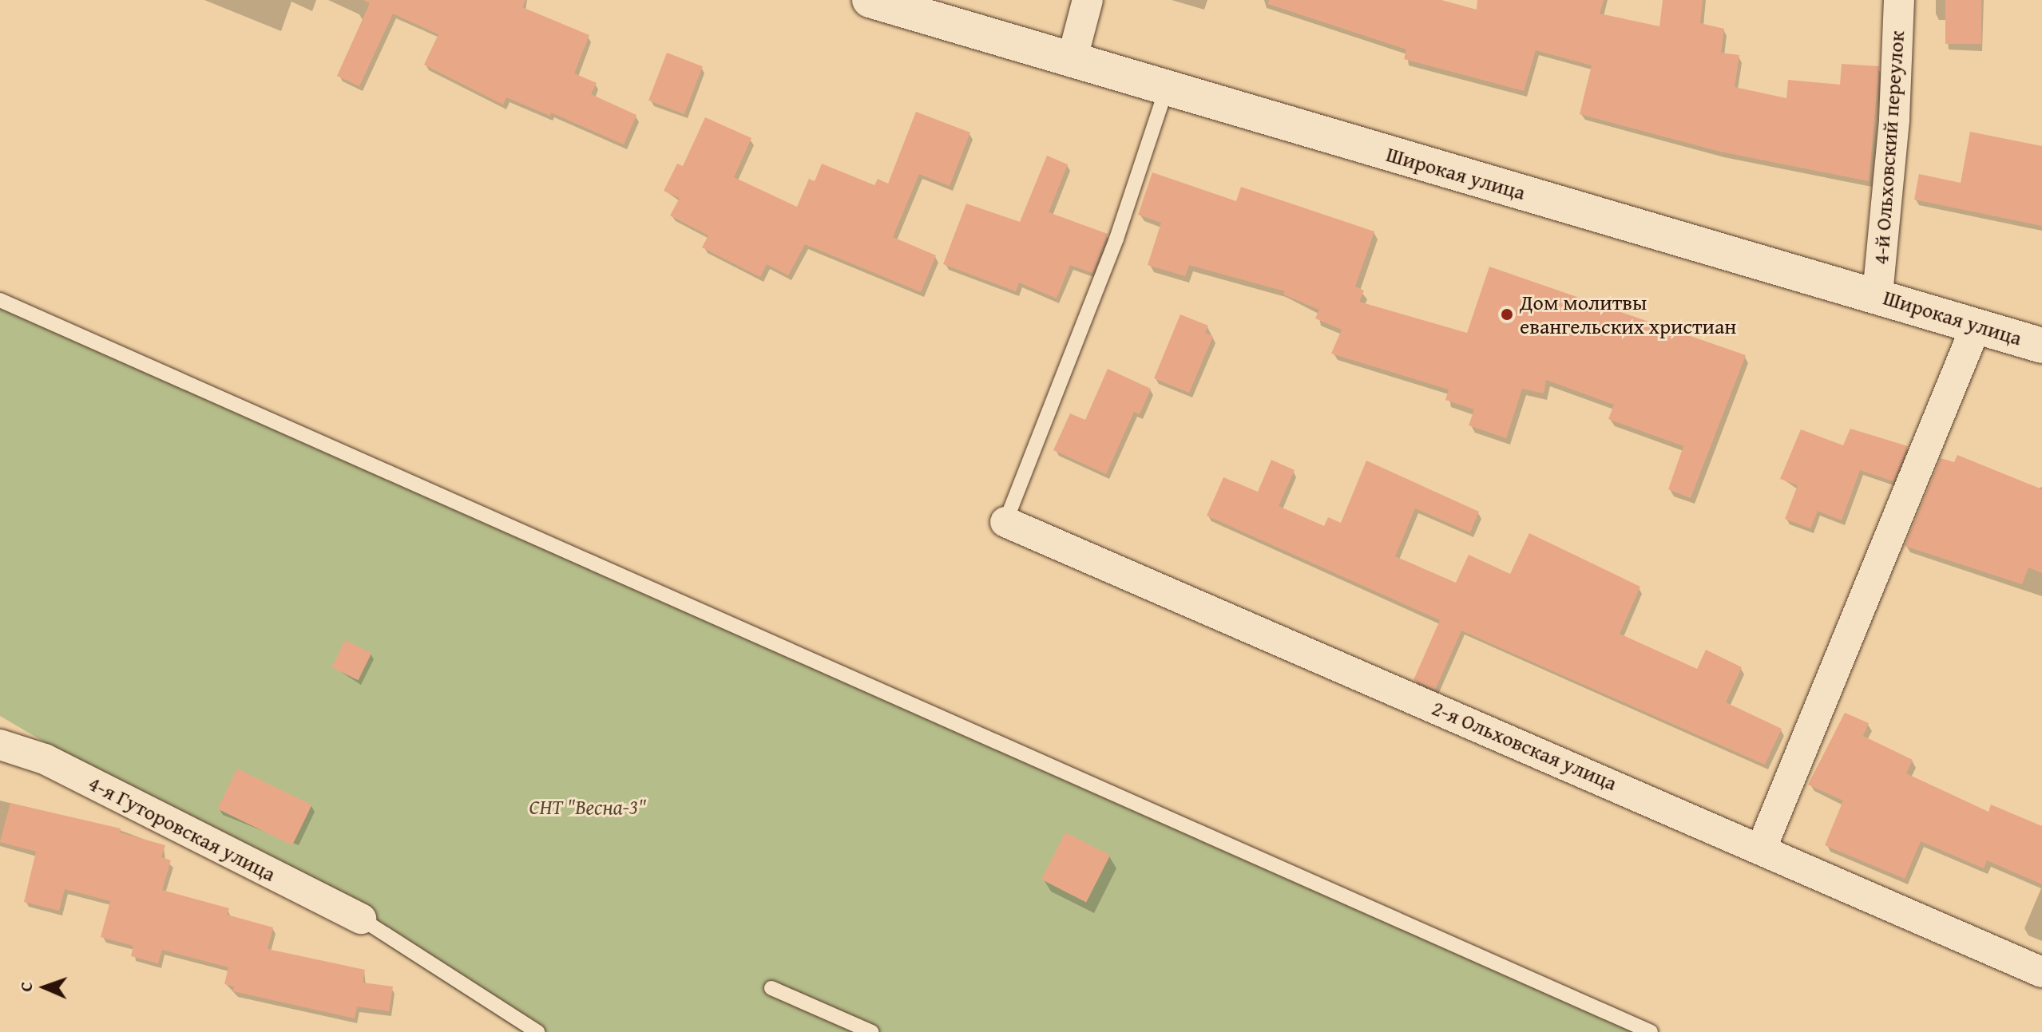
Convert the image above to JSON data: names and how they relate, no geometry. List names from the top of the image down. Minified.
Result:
{"streets":{"street":["4-й Ольховский переулок","Широкая улица","2-я Ольховская улица","4-я Гуторовская улица"]},"crossings":[["4-й Ольховский переулок","Широкая улица"]],"parks":["СНТ \"Весна-3\""],"places":["Дом молитвы евангельских христиан"],"north":"left"}
